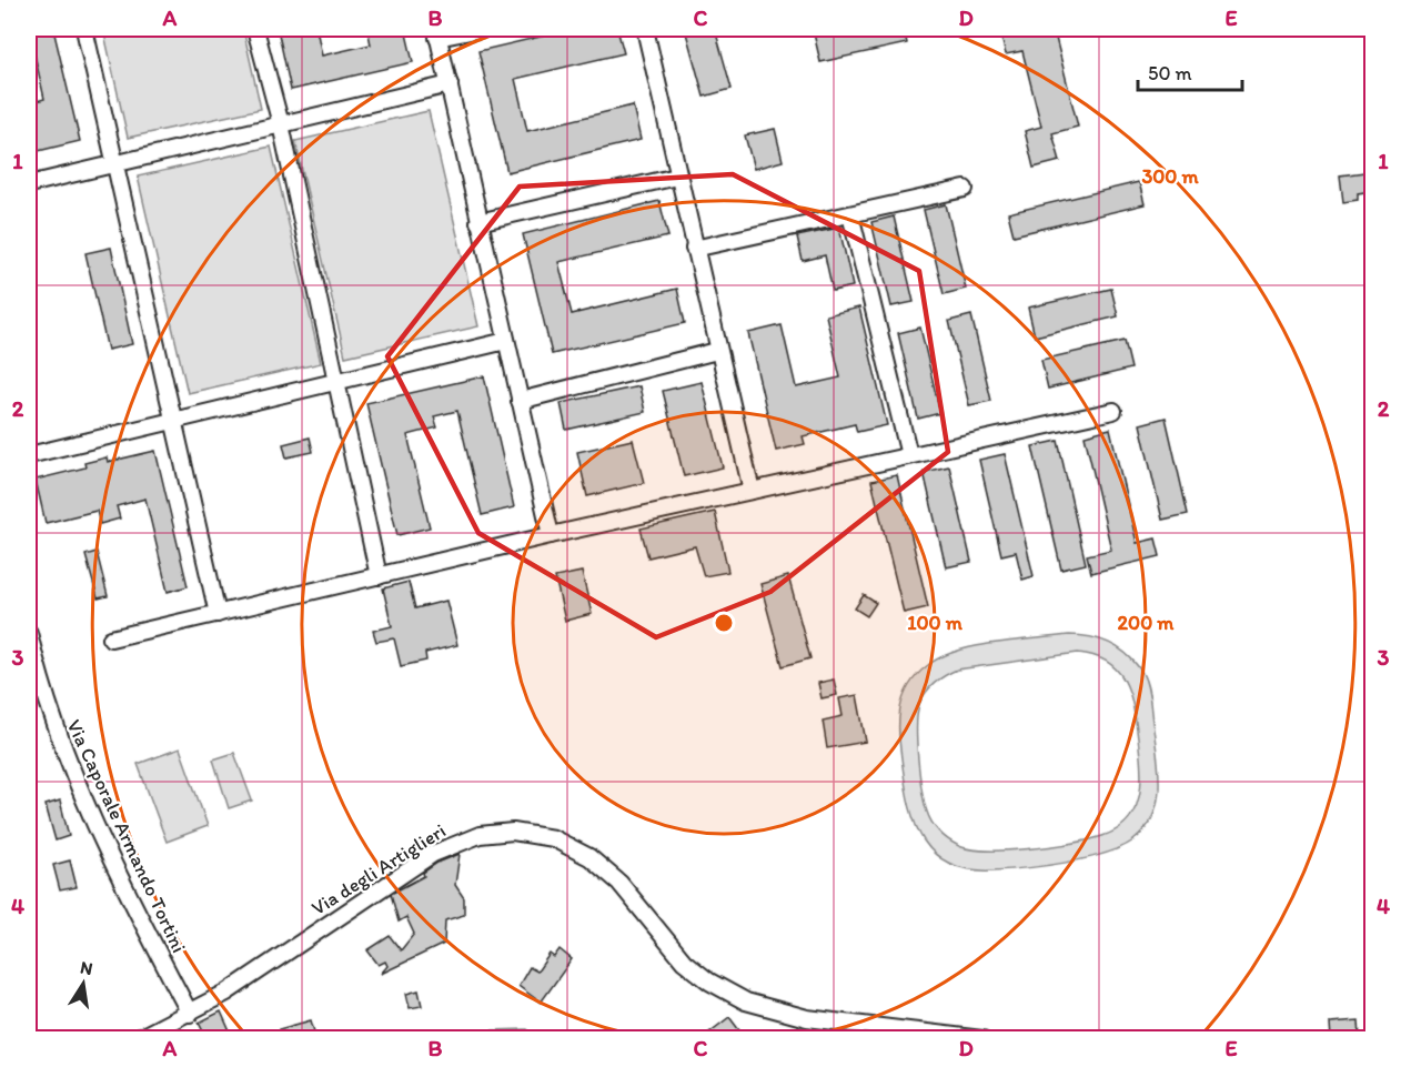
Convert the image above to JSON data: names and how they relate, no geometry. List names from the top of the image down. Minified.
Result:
{"streets":{"street":["Via Caporale Armando Tortini","Via degli Artiglieri"]},"crossings":[["Via Caporale Armando Tortini","Via degli Artiglieri"]],"scale_bar":"50 m","north":"top","grid":{"columns":["A","B","C","D","E"],"rows":["1","2","3","4"]},"rings":["300 m","100 m","200 m"]}
